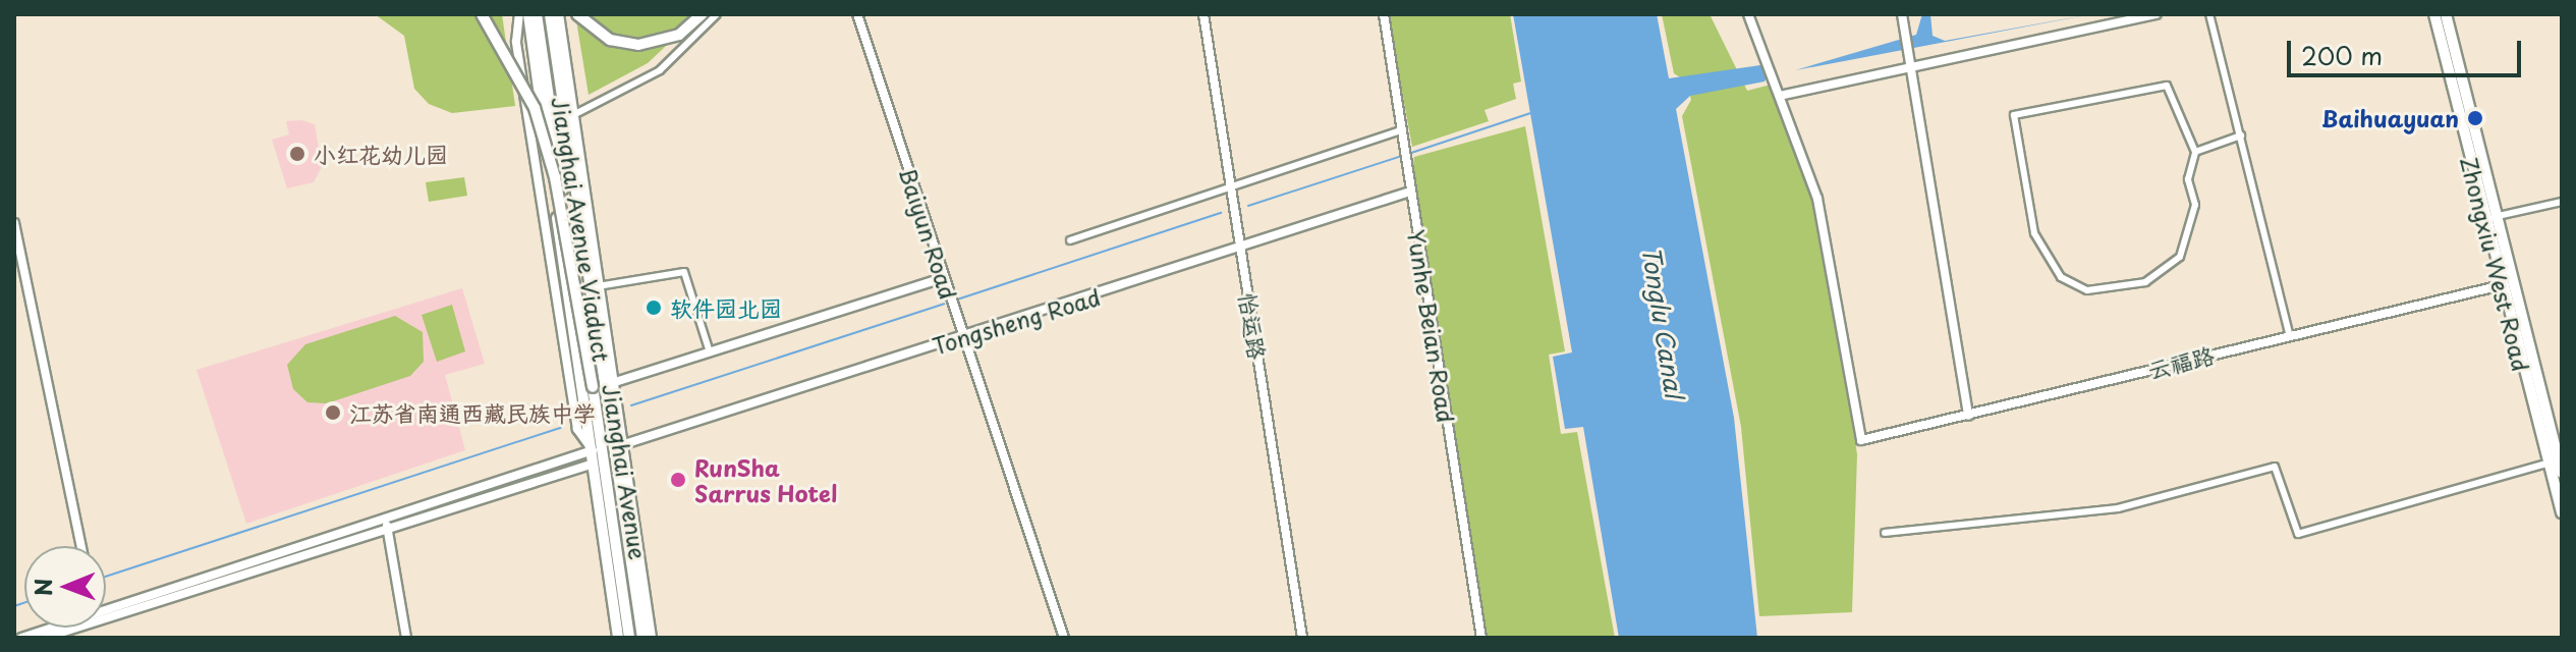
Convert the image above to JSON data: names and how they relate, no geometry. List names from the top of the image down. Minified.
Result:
{"streets":{"main road":["Jianghai Avenue Viaduct","Zhongxiu West Road","Jianghai Avenue"],"street":["Baiyun Road","Tongsheng Road","怡运路","Yunhe Beian Road","云福路"]},"crossings":[["Baiyun Road","Tongsheng Road"],["Zhongxiu West Road","云福路"],["Tongsheng Road","怡运路"],["Tongsheng Road","Yunhe Beian Road"],["Tongsheng Road","Jianghai Avenue"]],"water":["Tonglu Canal"],"places":["Baihuayuan","小红花幼儿园","软件园北园","江苏省南通西藏民族中学","RunSha Sarrus Hotel"],"scale_bar":"200 m","north":"left"}
